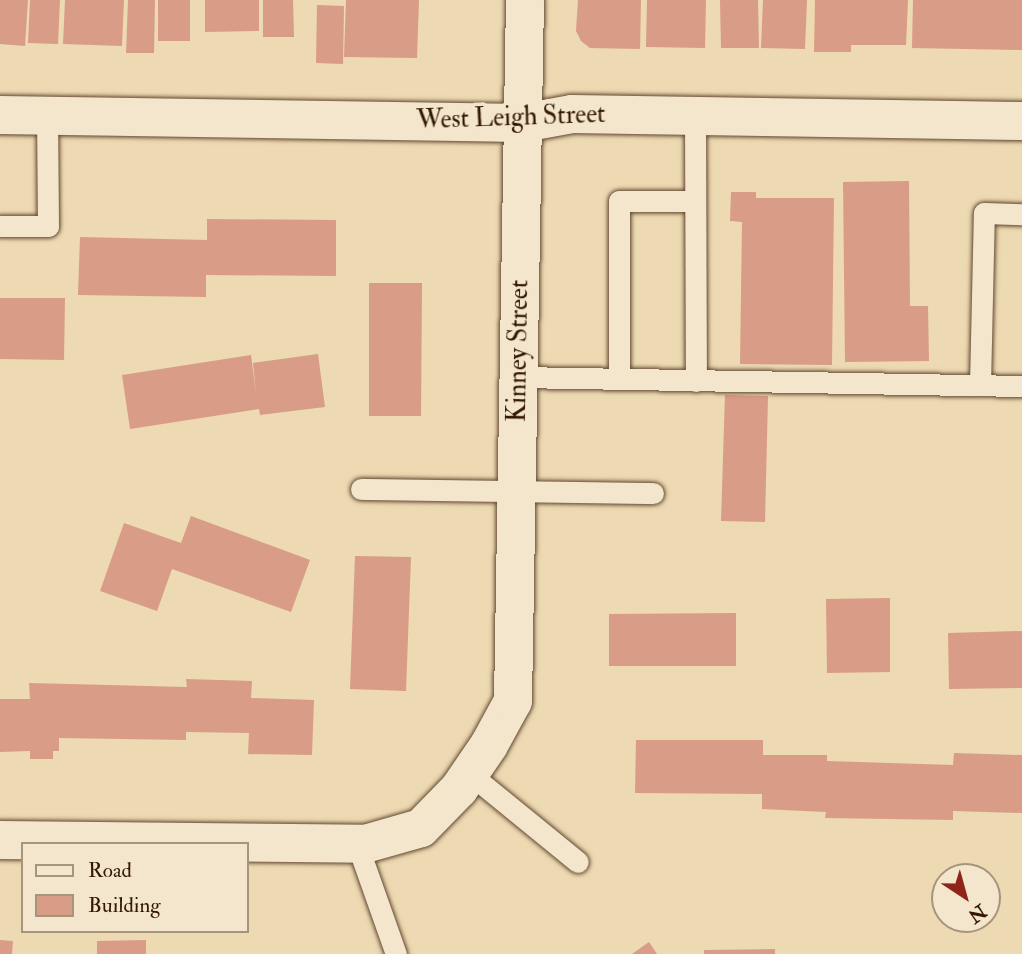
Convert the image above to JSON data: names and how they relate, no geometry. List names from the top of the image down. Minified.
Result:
{"streets":{"street":["West Leigh Street","Kinney Street"]},"crossings":[["West Leigh Street","Kinney Street"]],"legend":["Road","Building"],"north":"bottom right"}
